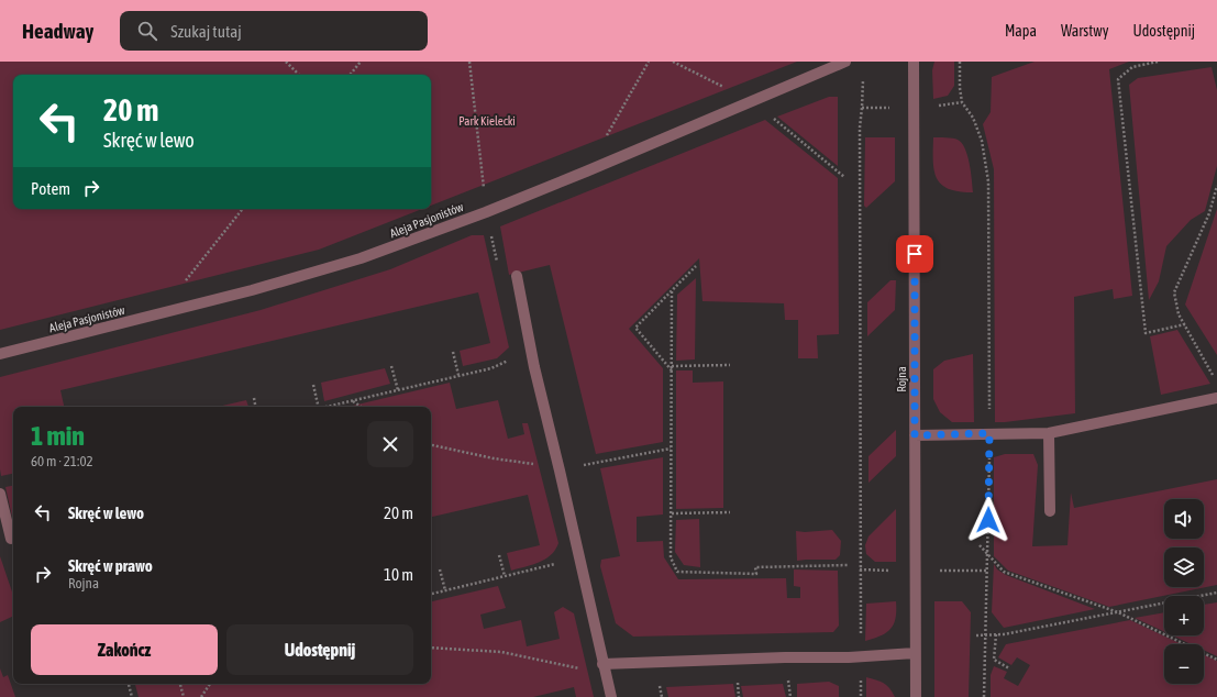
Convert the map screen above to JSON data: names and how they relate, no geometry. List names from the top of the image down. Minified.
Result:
{"streets":{"street":["Aleja Pasjonistów","Rojna"]},"parks":["Park Kielecki"],"page":{"header":"Headway","search":"Szukaj tutaj","nav":["Mapa","Warstwy","Udostępnij"],"turn":["20 m","Skręć w lewo"],"then":"Potem","heading":["1 min","60 m · 21:02"],"list":[{"name":"Skręć w lewo","value":"20 m"},{"name":"Skręć w prawo","note":"Rojna","value":"10 m"}],"map_buttons":["+","−"],"buttons":["Zakończ","Udostępnij"]}}
